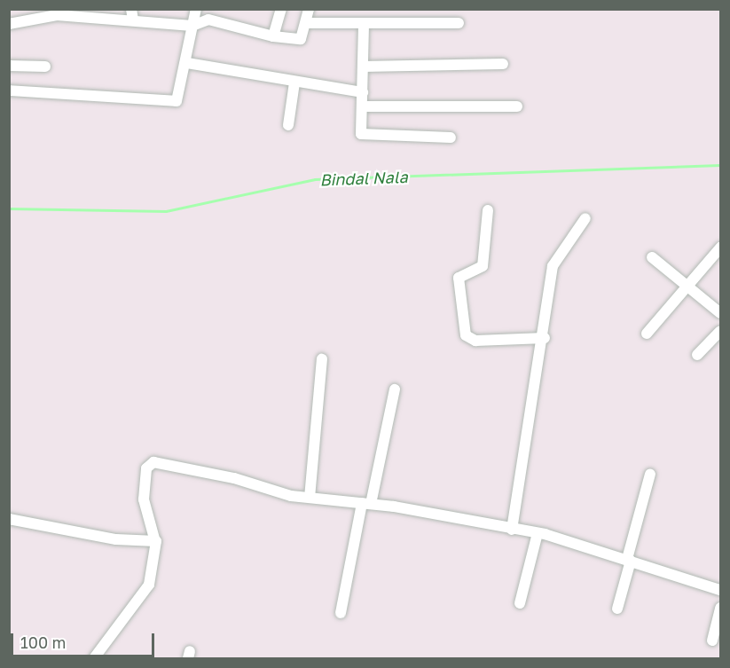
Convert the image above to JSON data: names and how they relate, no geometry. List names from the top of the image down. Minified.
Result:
{"water":["Bindal Nala"],"scale_bar":"100 m"}
